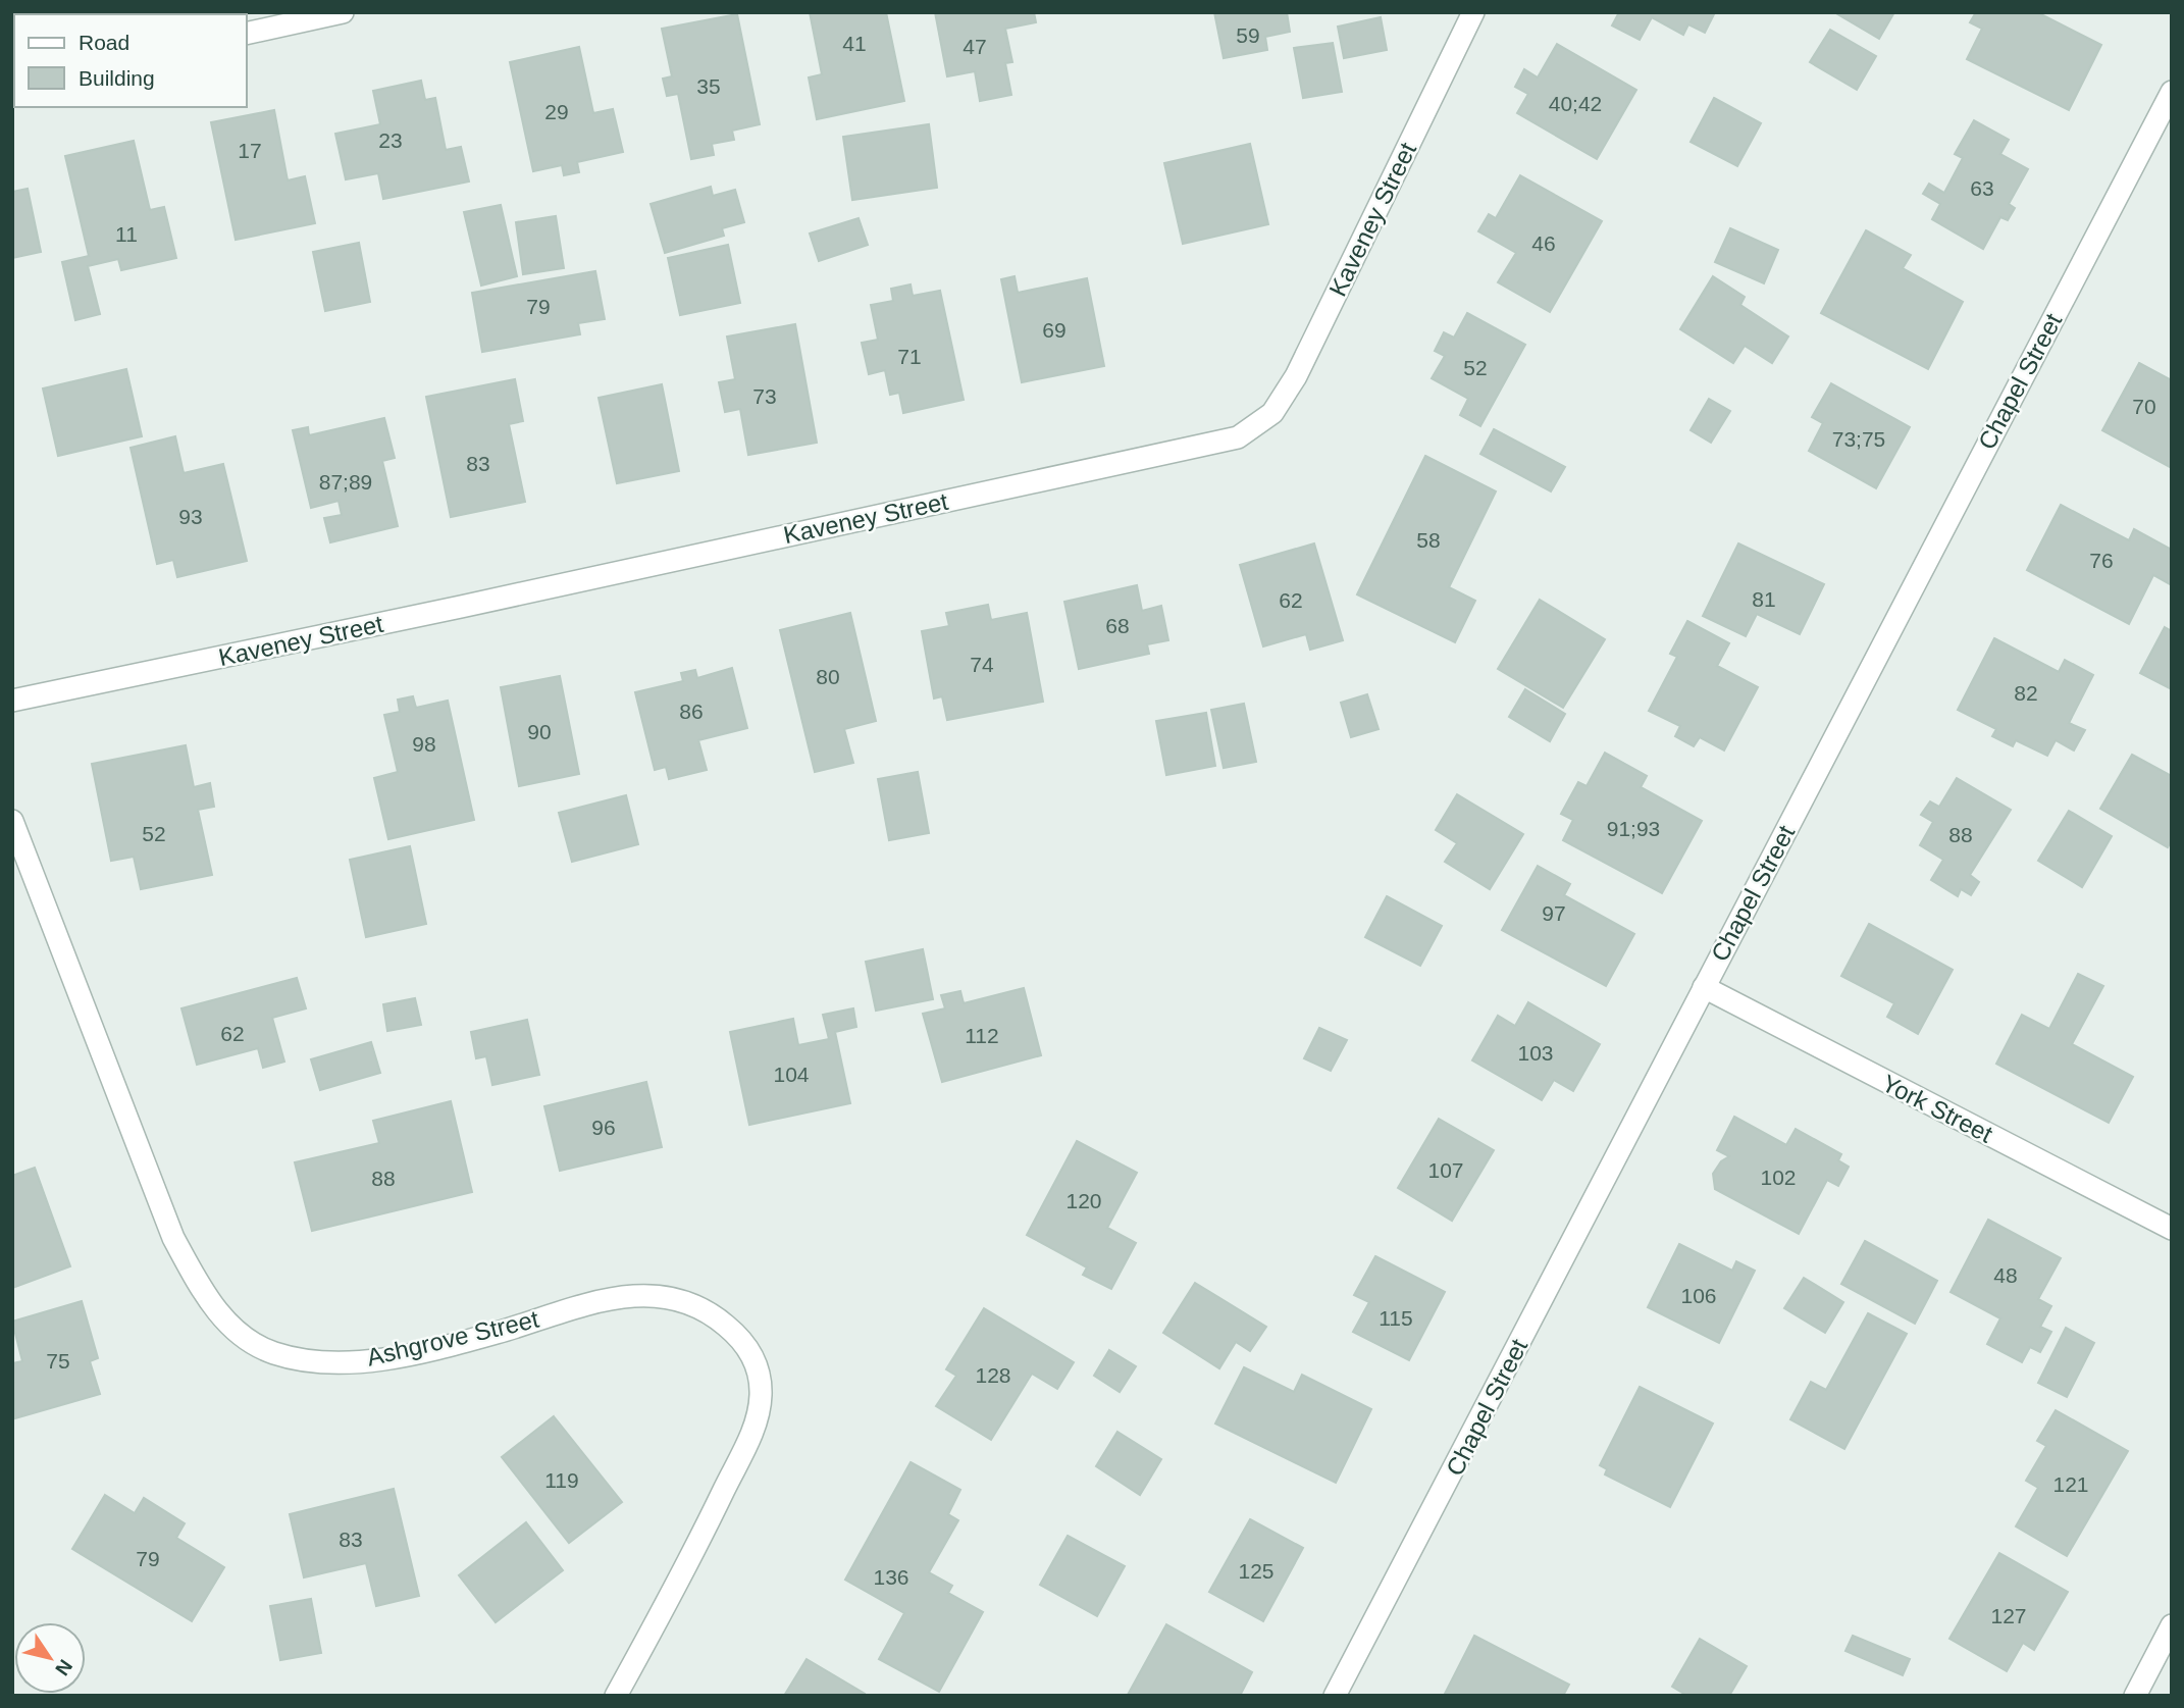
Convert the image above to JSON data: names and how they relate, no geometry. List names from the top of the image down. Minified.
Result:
{"streets":{"street":["Kaveney Street","Chapel Street","York Street","Ashgrove Street"]},"crossings":[["Chapel Street","York Street"]],"house_numbers":["59","41","47","35","40;42","29","23","17","63","11","46","79","69","71","52","73","70","73;75","83","87;89","93","58","76","81","62","68","74","80","82","86","90","98","91;93","52","88","97","62","112","103","104","96","107","102","88","120","48","106","115","75","128","119","121","83","79","125","136","127"],"legend":["Road","Building"],"north":"bottom right"}
